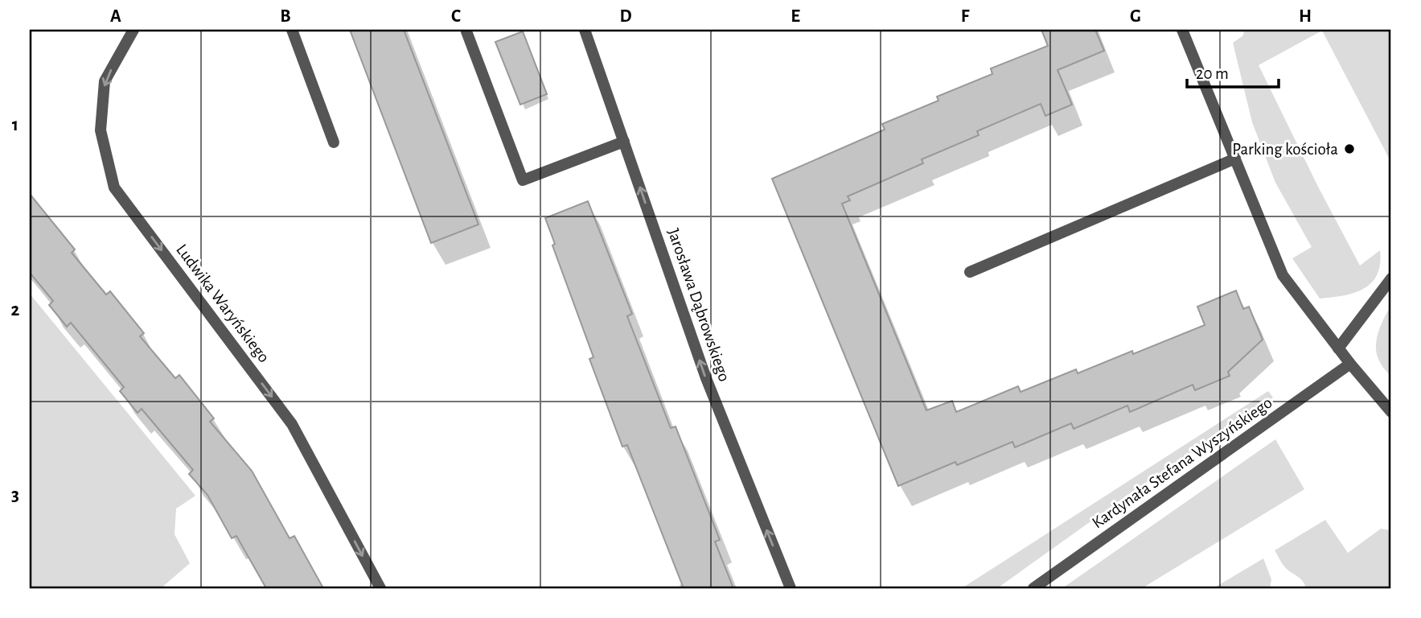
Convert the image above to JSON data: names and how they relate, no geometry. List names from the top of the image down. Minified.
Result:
{"streets":{"street":["Ludwika Waryńskiego","Jarosława Dąbrowskiego","Kardynała Stefana Wyszyńskiego"]},"one_way":["Ludwika Waryńskiego","Jarosława Dąbrowskiego"],"places":["Parking kościoła"],"scale_bar":"20 m","grid":{"columns":["A","B","C","D","E","F","G","H"],"rows":["1","2","3"]}}
